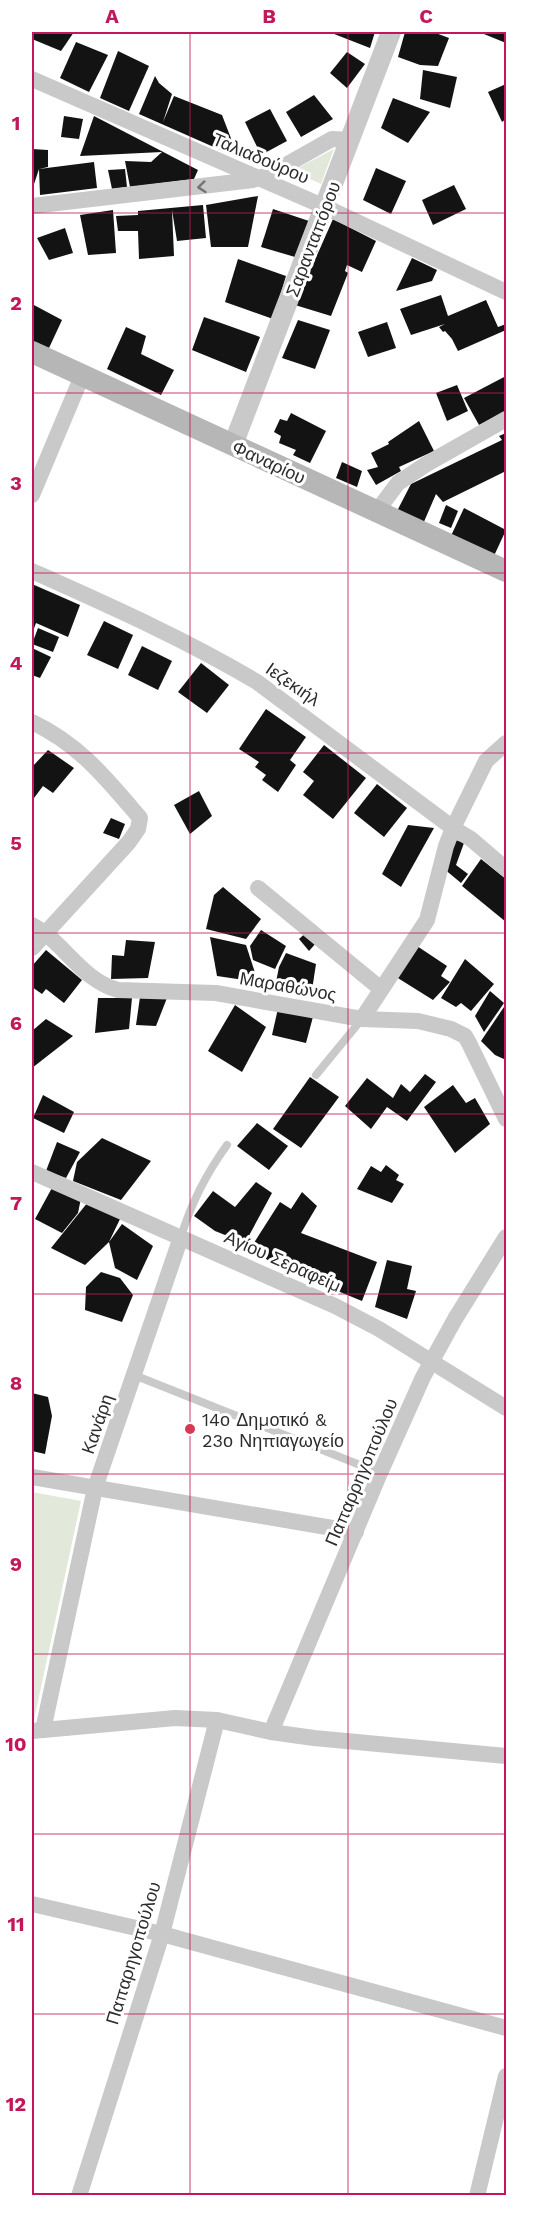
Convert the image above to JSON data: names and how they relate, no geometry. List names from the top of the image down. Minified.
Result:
{"streets":{"main road":["Φαναρίου"],"street":["Ταλιαδούρου","Σαρανταπόρου","Ιεζεκιήλ","Μαραθώνος","Αγίου Σεραφείμ","Κανάρη","Παπαρρηγοπούλου","Παπαρηγοπούλου"]},"crossings":[["Ταλιαδούρου","Σαρανταπόρου"],["Σαρανταπόρου","Φαναρίου"],["Αγίου Σεραφείμ","Κανάρη"],["Αγίου Σεραφείμ","Παπαρρηγοπούλου"]],"places":["14ο Δημοτικό & 23ο Νηπιαγωγείο"],"grid":{"columns":["A","B","C"],"rows":["1","2","3","4","5","6","7","8","9","10","11","12"]}}
